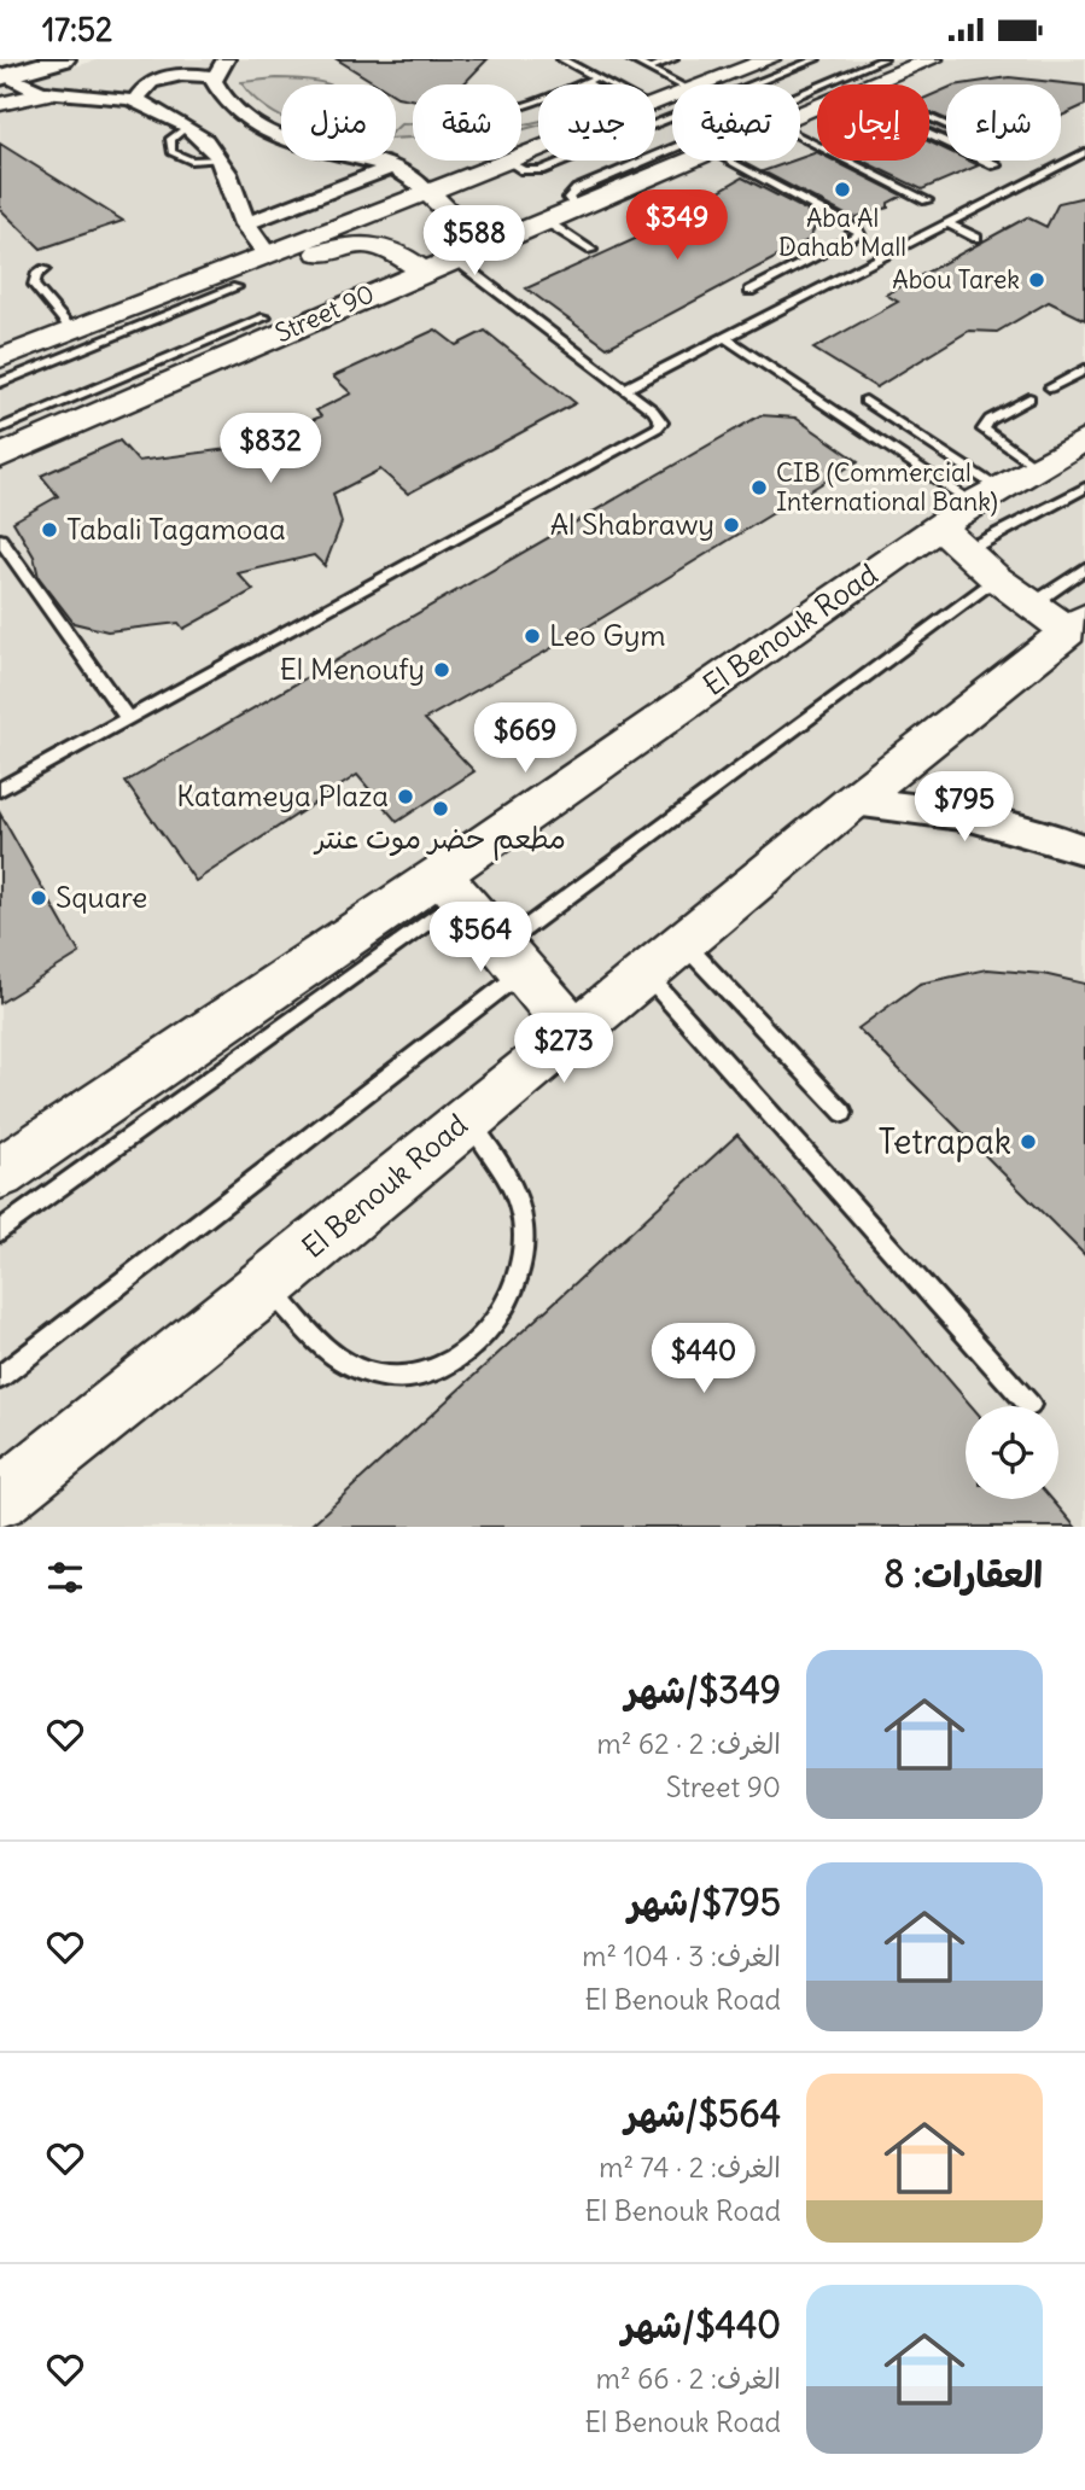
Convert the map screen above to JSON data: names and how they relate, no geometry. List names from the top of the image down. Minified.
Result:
{"streets":{"street":["Street 90","El Benouk Road"]},"places":["Aba Al Dahab Mall","Abou Tarek","CIB (Commercial International Bank)","Al Shabrawy","Tabali Tagamoaa","Leo Gym","El Menoufy","Katameya Plaza","مطعم حضر موت عنتر","Square","Tetrapak"],"page":{"status":"17:52","chip":["شراء","إيجار","تصفية","جديد","شقة","منزل"],"price":["$349","$588","$832","$669","$795","$564","$273","$440"],"heading":"العقارات: 8","list":[{"name":"$349/شهر","note":"الغرف: 2 · 62 m² · Street 90"},{"name":"$795/شهر","note":"الغرف: 3 · 104 m² · El Benouk Road"},{"name":"$564/شهر","note":"الغرف: 2 · 74 m² · El Benouk Road"},{"name":"$440/شهر","note":"الغرف: 2 · 66 m² · El Benouk Road"}]}}
